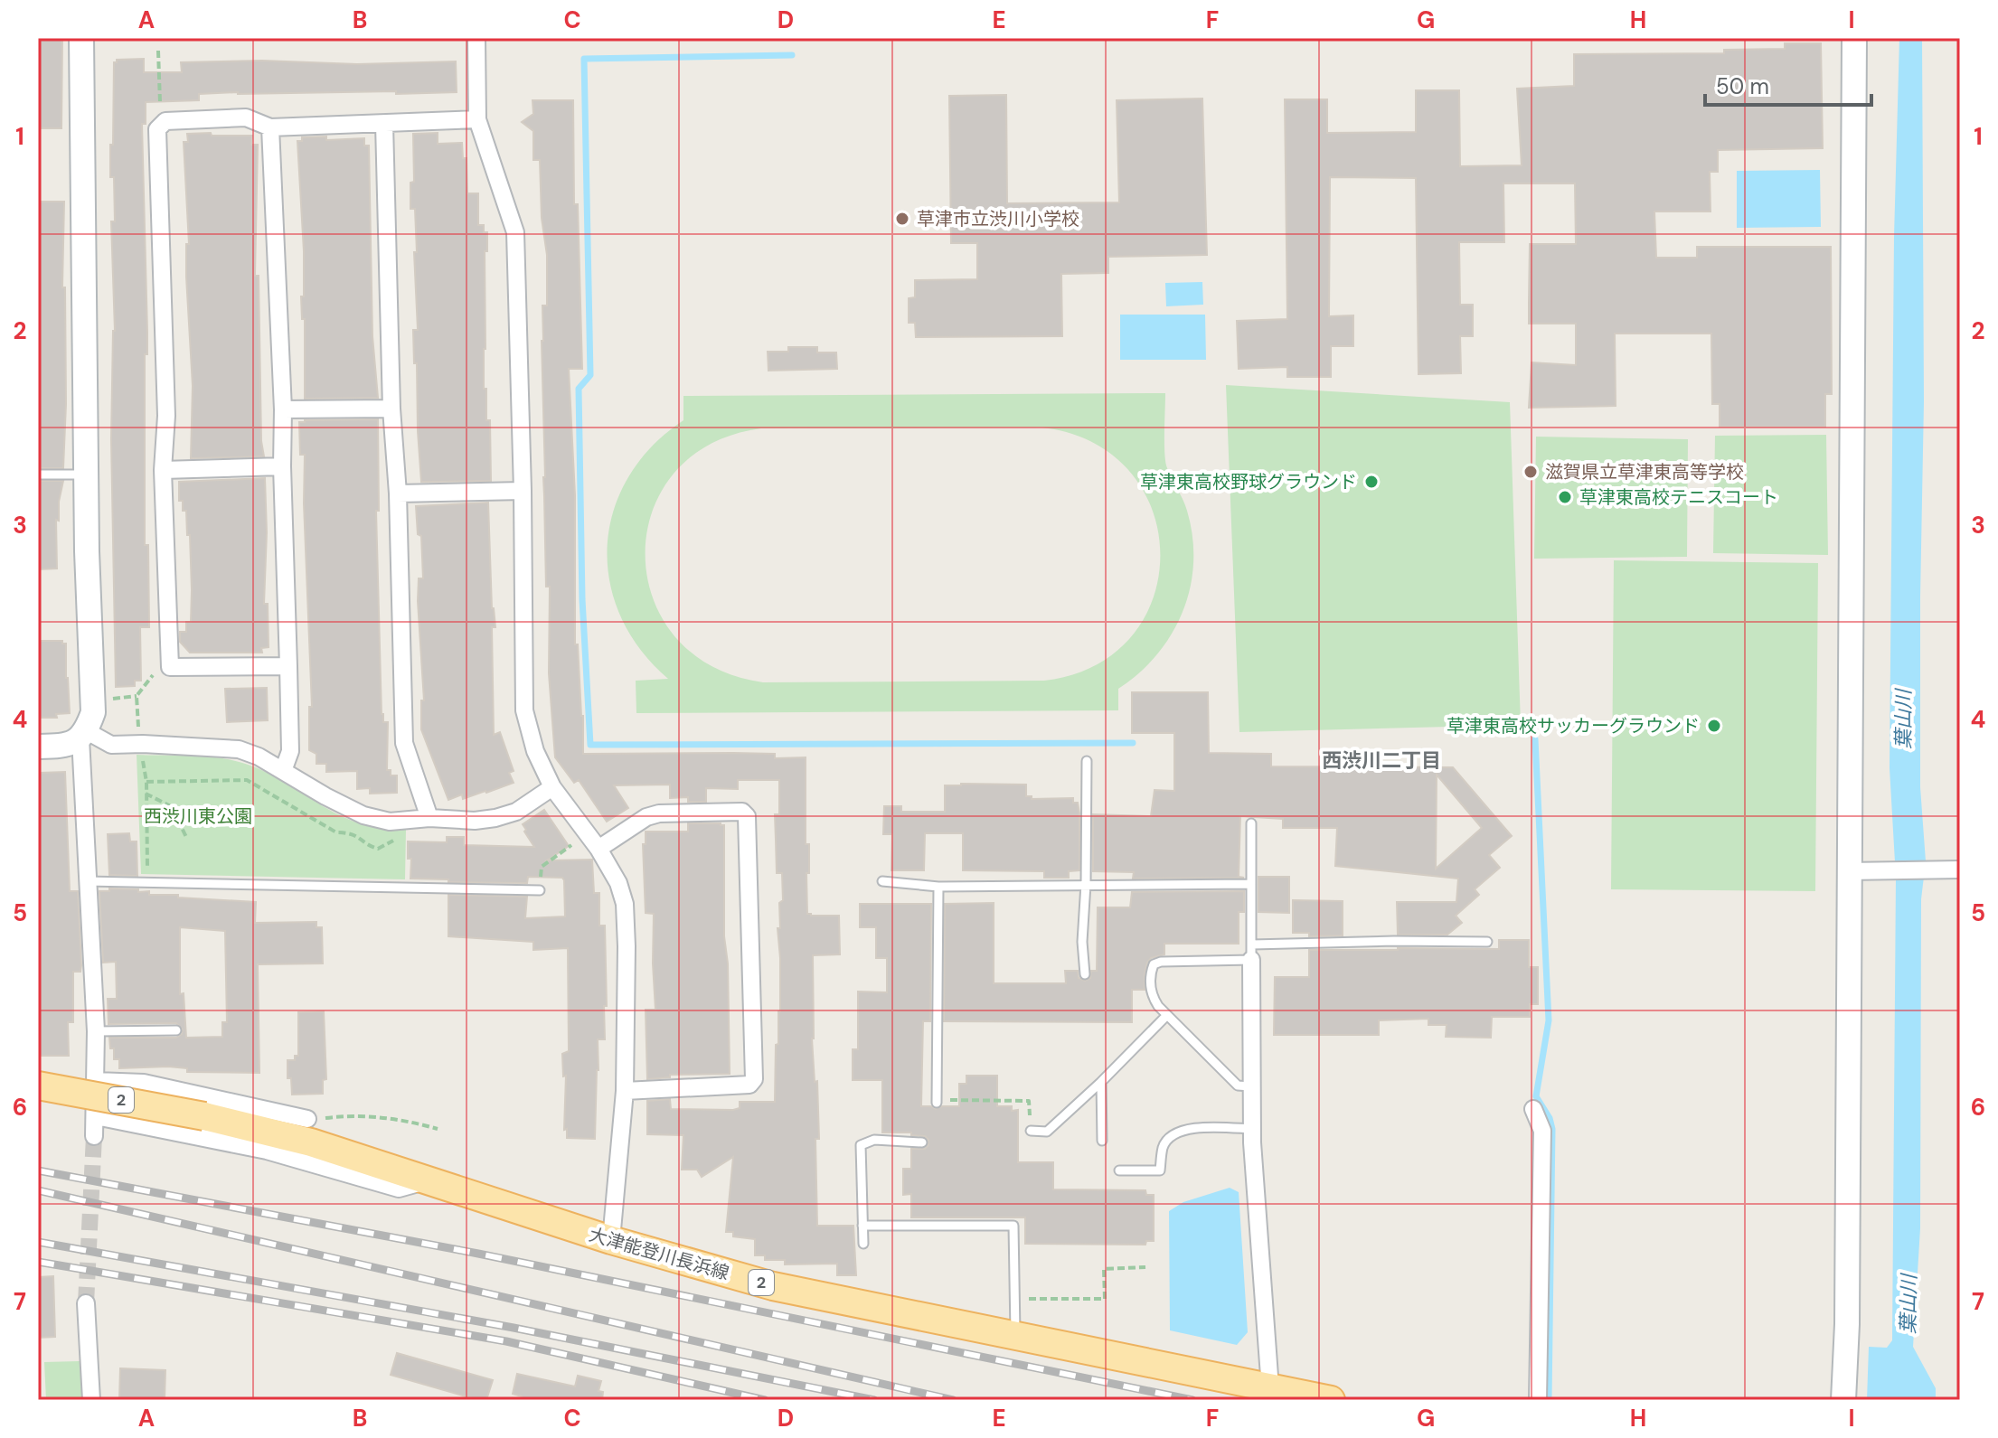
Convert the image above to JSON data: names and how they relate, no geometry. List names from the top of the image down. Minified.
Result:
{"streets":{"main road":["2","大津能登川長浜線"]},"districts":["西渋川二丁目"],"water":["葉山川"],"parks":["西渋川東公園"],"places":["草津市立渋川小学校","滋賀県立草津東高等学校","草津東高校野球グラウンド","草津東高校テニスコート","草津東高校サッカーグラウンド"],"scale_bar":"50 m","grid":{"columns":["A","B","C","D","E","F","G","H","I"],"rows":["1","2","3","4","5","6","7"]}}
